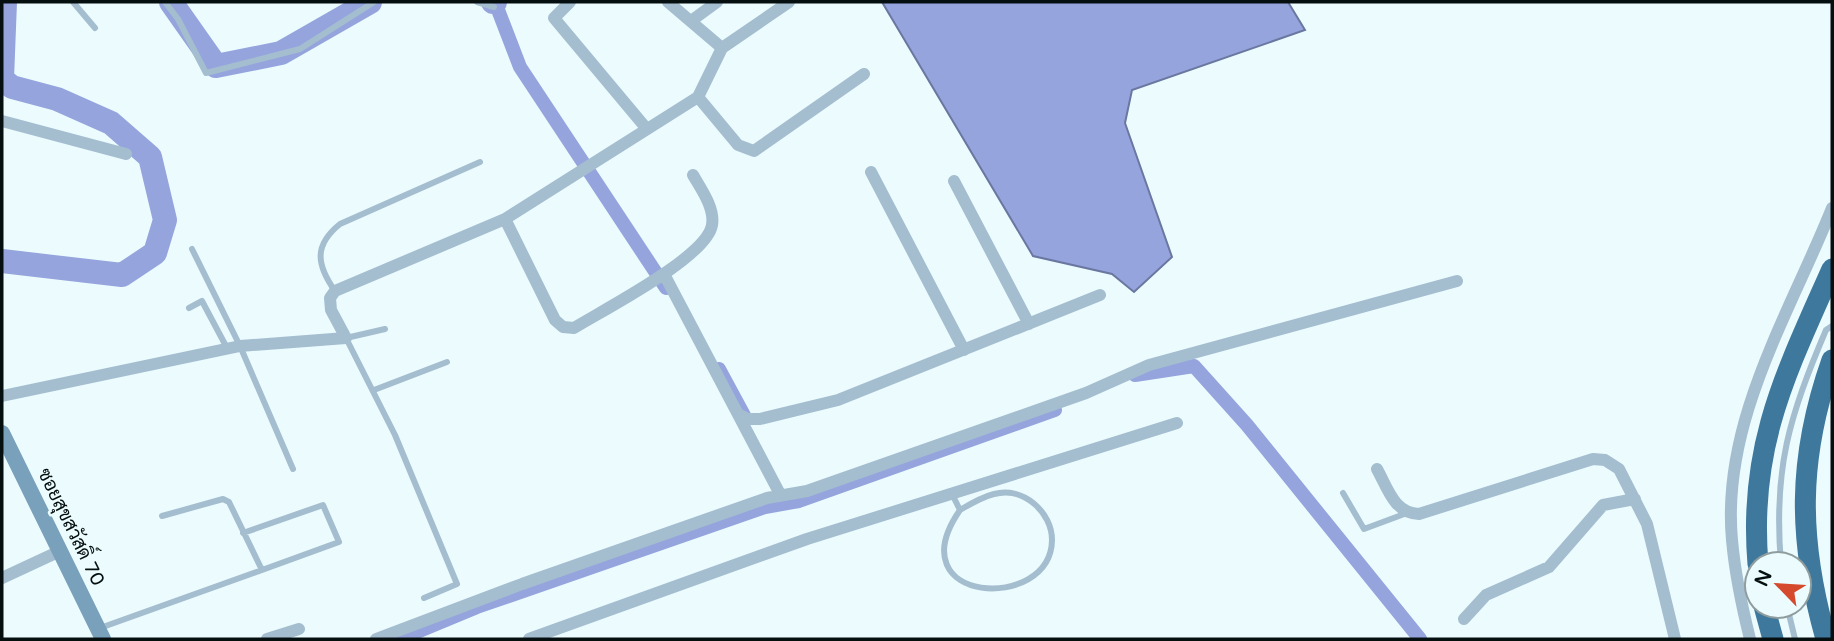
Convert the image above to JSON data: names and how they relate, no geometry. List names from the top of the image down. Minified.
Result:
{"streets":{"street":["ซอยสุขสวัสดิ์ 70"]},"north":"top left"}
